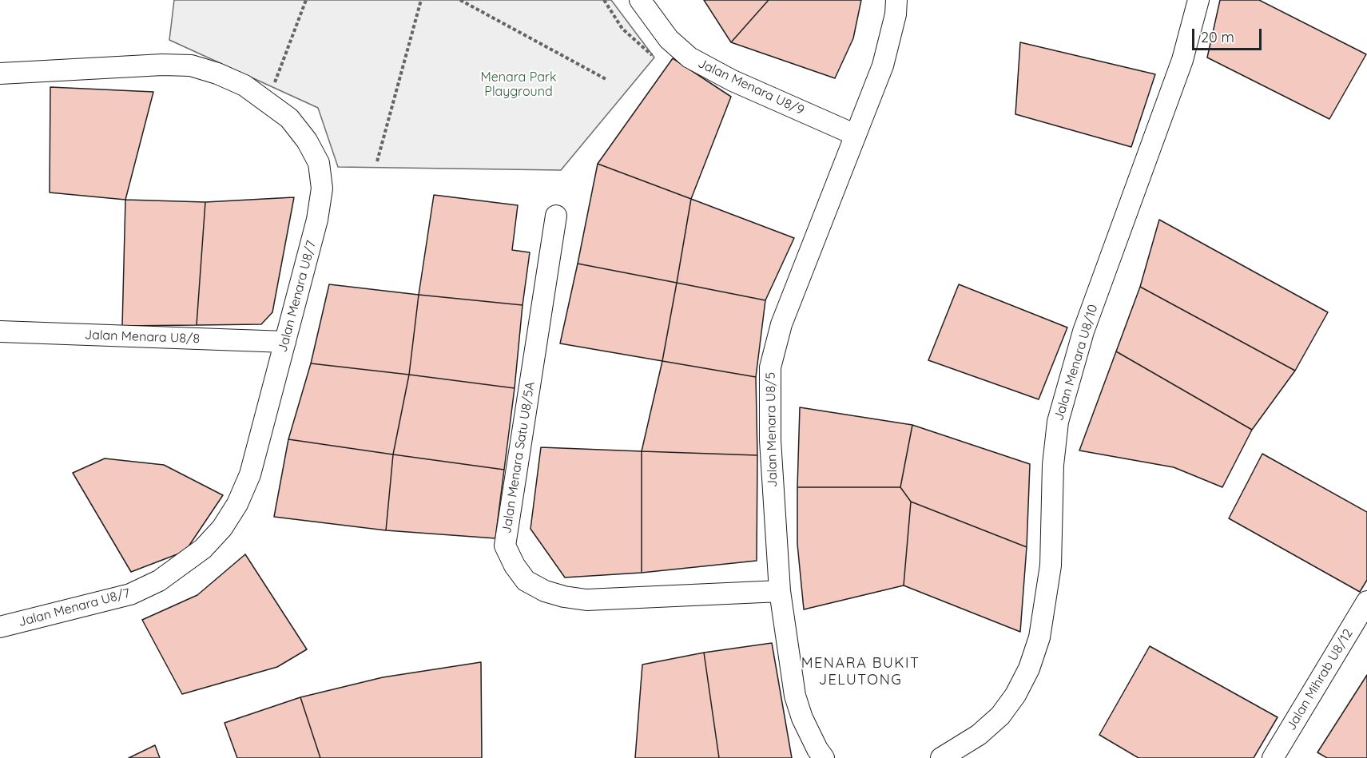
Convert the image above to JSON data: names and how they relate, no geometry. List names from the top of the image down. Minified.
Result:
{"streets":{"street":["Jalan Menara U8/9","Jalan Menara U8/7","Jalan Menara U8/8","Jalan Menara U8/10","Jalan Menara U8/5","Jalan Menara Satu U8/5A","Jalan Mihrab U8/12"]},"crossings":[["Jalan Menara U8/9","Jalan Menara U8/5"],["Jalan Menara U8/7","Jalan Menara U8/8"],["Jalan Menara U8/5","Jalan Menara Satu U8/5A"]],"districts":["MENARA BUKIT JELUTONG"],"parks":["Menara Park Playground"],"scale_bar":"20 m"}
